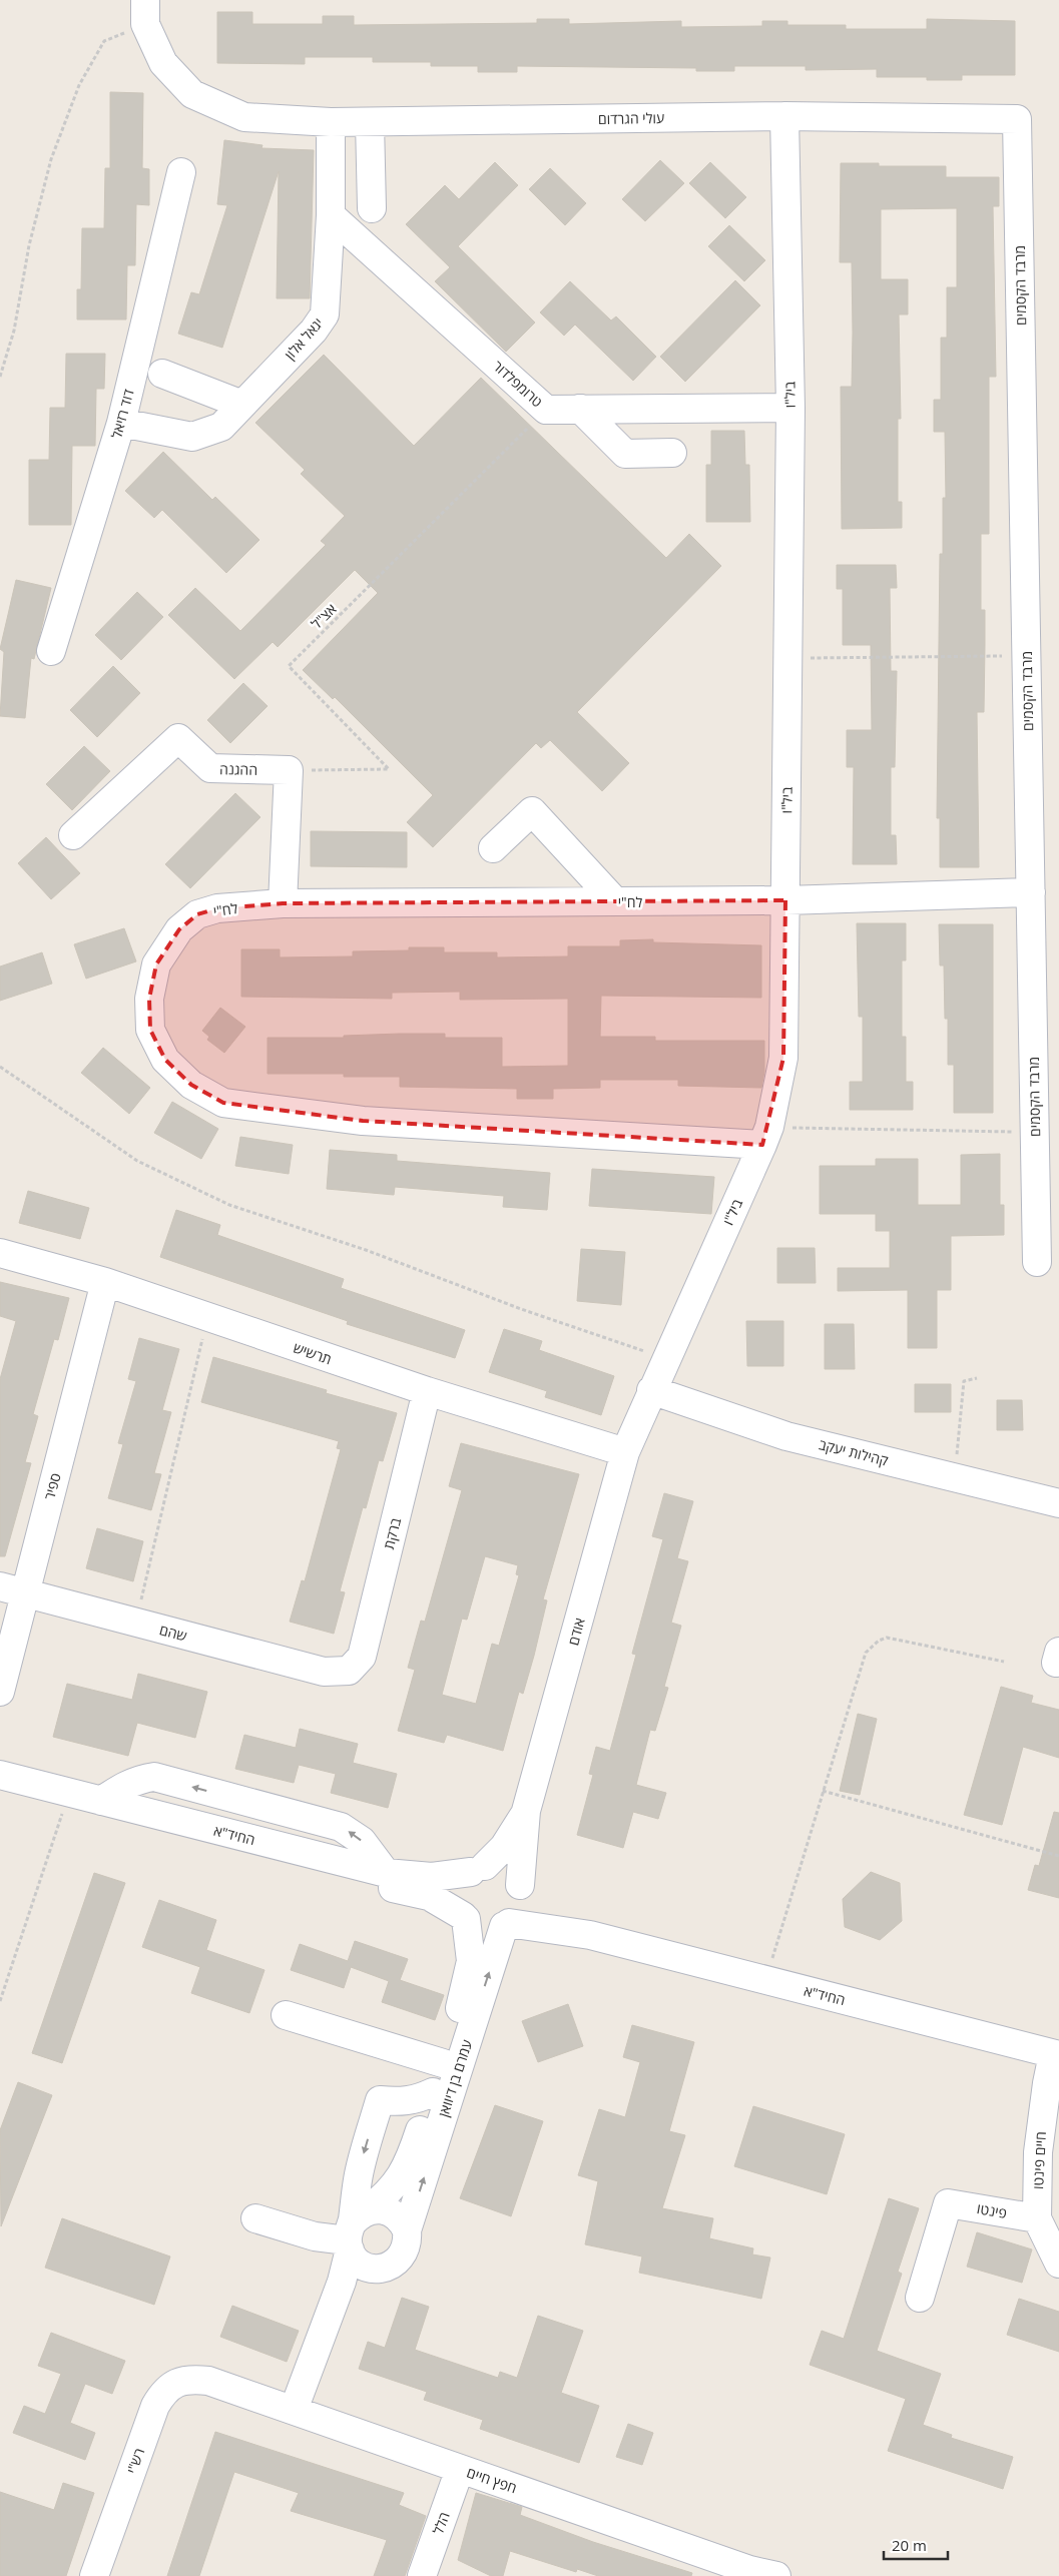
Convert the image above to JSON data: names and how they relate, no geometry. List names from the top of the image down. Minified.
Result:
{"streets":{"street":["עולי הגרדום","מרבד הקסמים","יגאל אלון","טרומפלדור","ביל\"ו","דוד רזיאל","ההגנה","לח\"י","תרשיש","קהילות יעקב","ספיר","ברקת","אודם","שהם","החיד\"א","עמרם בן דיוואן","חיים פינטו","פינטו","רש\"י","חפץ חיים","הלל"],"path":["אצ\"ל"]},"crossings":[["עולי הגרדום","מרבד הקסמים"],["עולי הגרדום","יגאל אלון"],["עולי הגרדום","ביל\"ו"],["מרבד הקסמים","לח\"י"],["יגאל אלון","טרומפלדור"],["יגאל אלון","דוד רזיאל"],["טרומפלדור","ביל\"ו"],["טרומפלדור","אצ\"ל"],["ביל\"ו","לח\"י"],["ביל\"ו","תרשיש"],["ביל\"ו","קהילות יעקב"],["ביל\"ו","אודם"],["אצ\"ל","ההגנה"],["תרשיש","ספיר"],["תרשיש","ברקת"],["תרשיש","אודם"],["ספיר","שהם"],["ברקת","שהם"],["אודם","החיד\"א"],["אודם","עמרם בן דיוואן"],["החיד\"א","עמרם בן דיוואן"],["החיד\"א","חיים פינטו"],["חיים פינטו","פינטו"],["רש\"י","חפץ חיים"],["חפץ חיים","הלל"]],"scale_bar":"20 m"}
